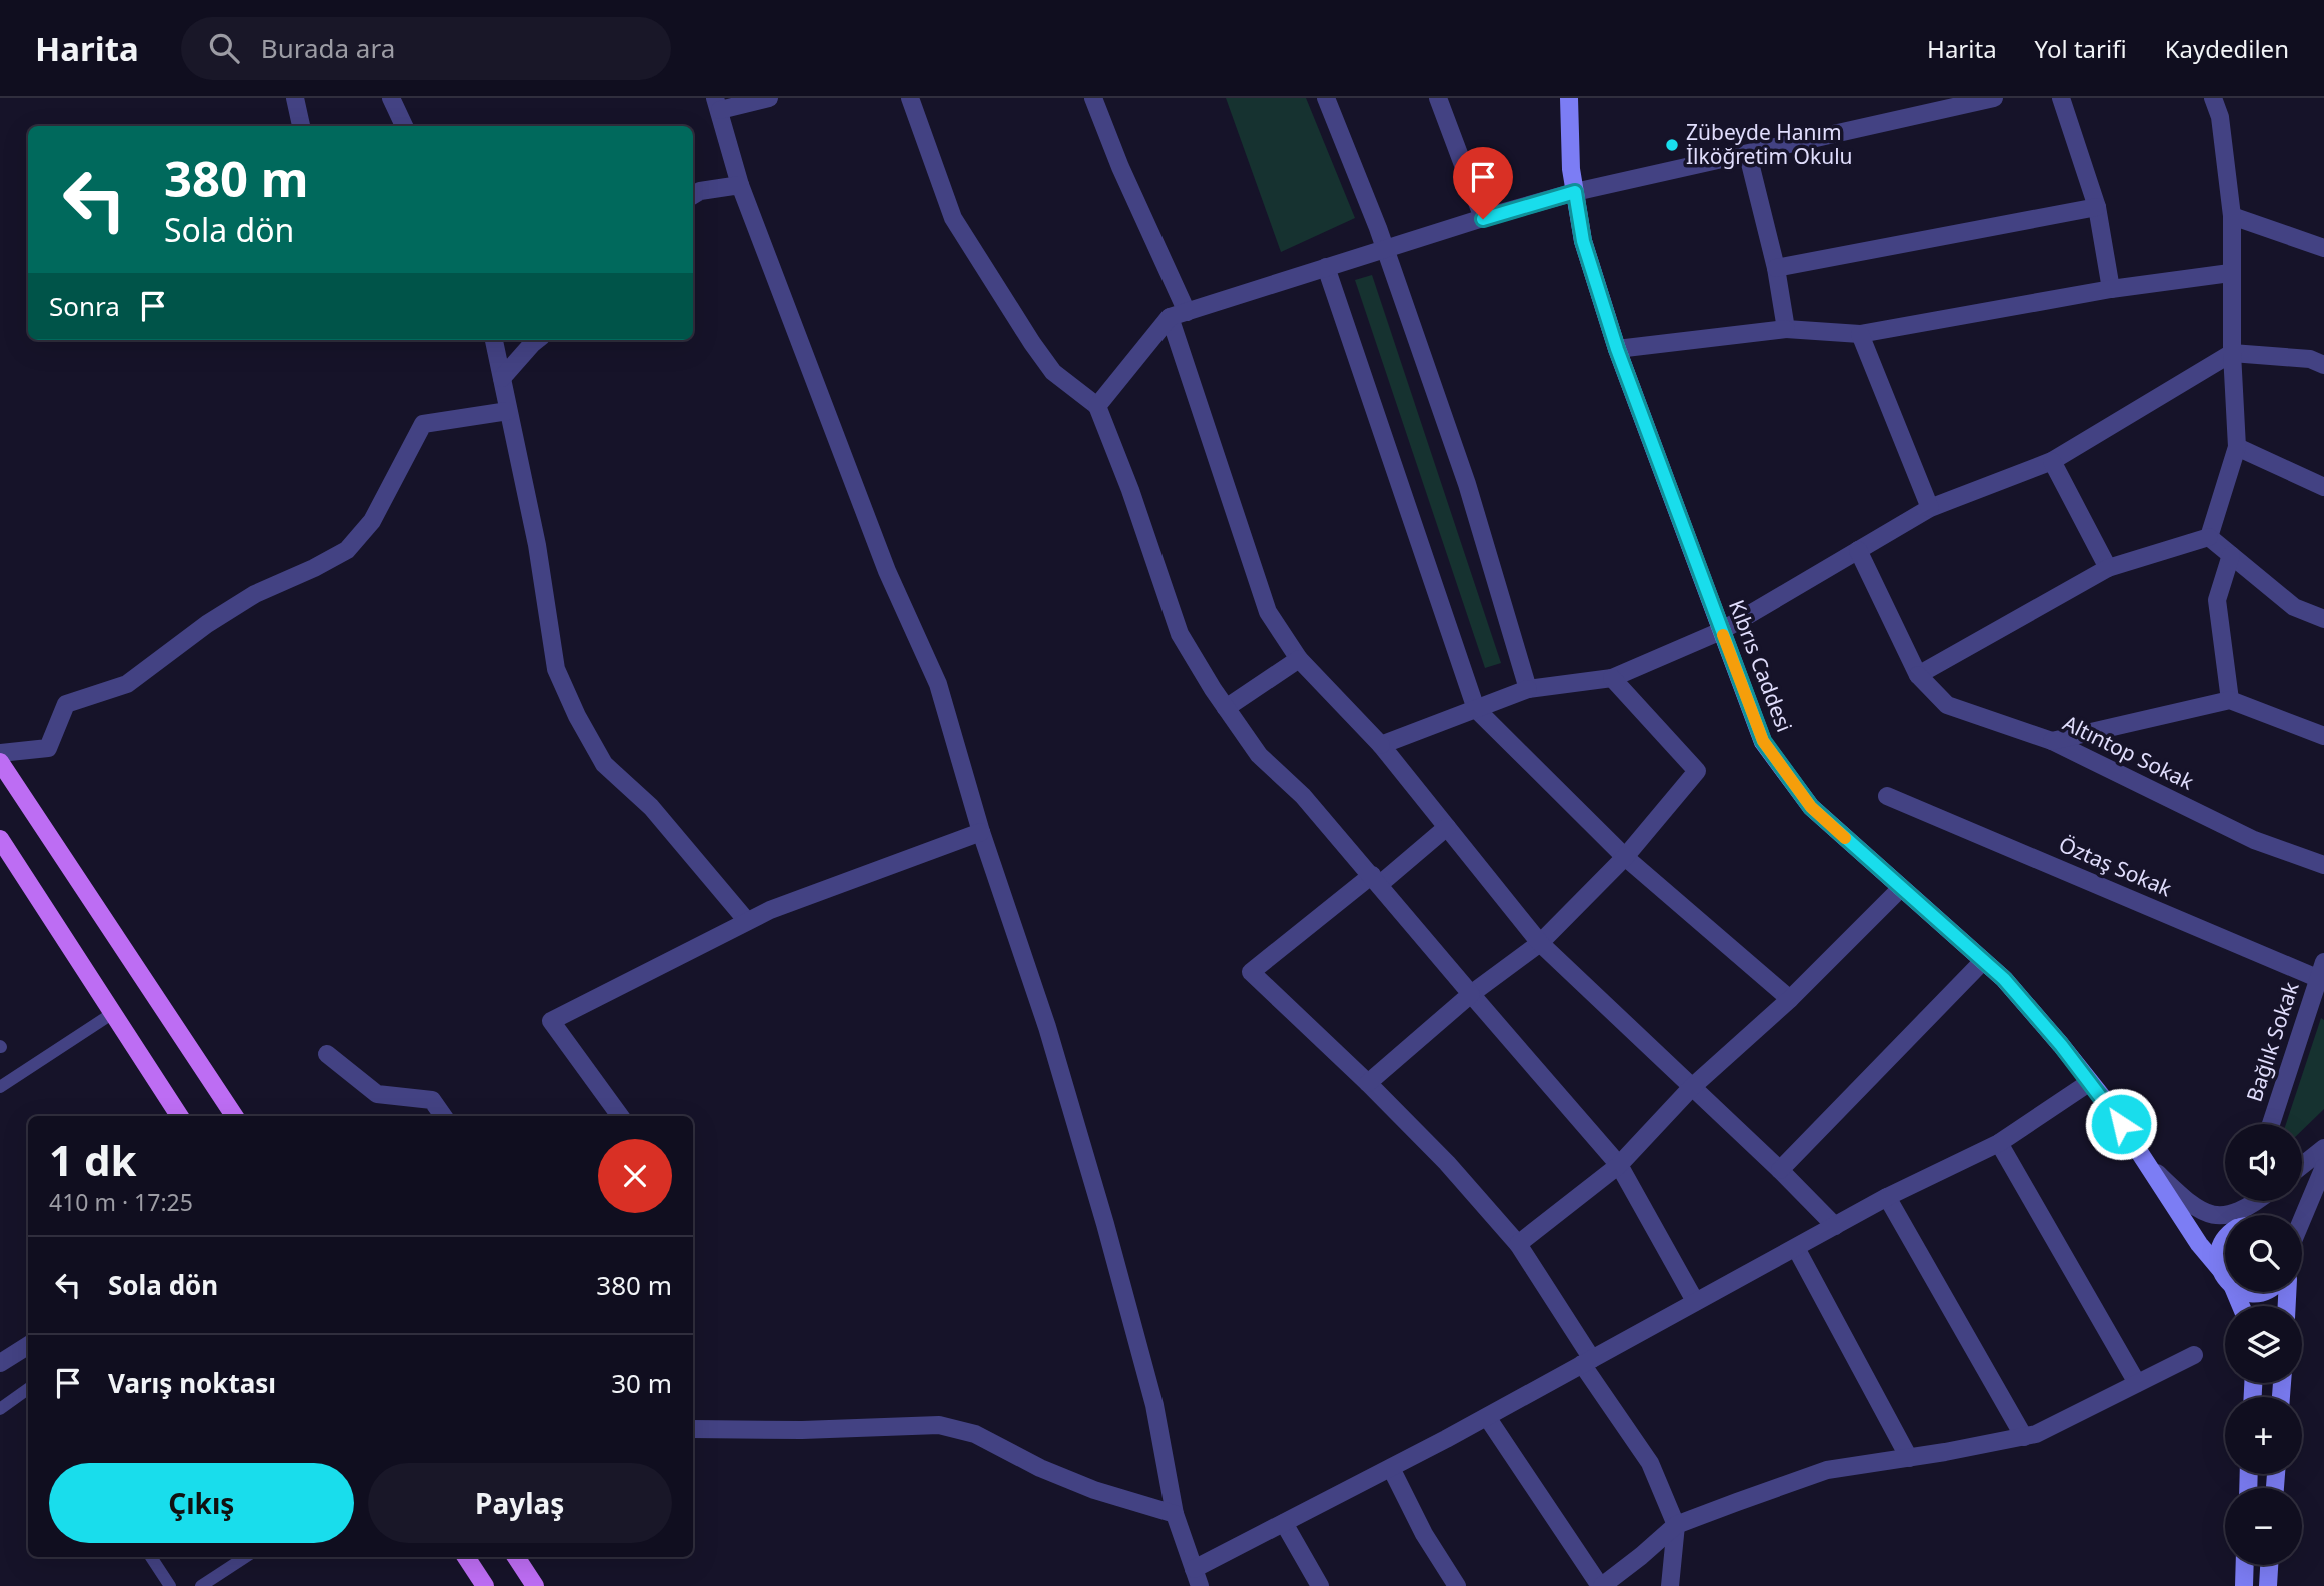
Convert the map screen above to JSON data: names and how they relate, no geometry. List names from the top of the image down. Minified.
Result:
{"streets":{"main road":["Kıbrıs Caddesi"],"street":["Altıntop Sokak","Öztaş Sokak","Bağlık Sokak"]},"crossings":[["Öztaş Sokak","Bağlık Sokak"]],"places":["Zübeyde Hanım İlköğretim Okulu"],"page":{"header":"Harita","search":"Burada ara","nav":["Harita","Yol tarifi","Kaydedilen"],"turn":["380 m","Sola dön"],"then":"Sonra","heading":["1 dk","410 m · 17:25"],"map_buttons":["+","−"],"list":[{"name":"Sola dön","value":"380 m"},{"name":"Varış noktası","value":"30 m"}],"buttons":["Çıkış","Paylaş"]}}
